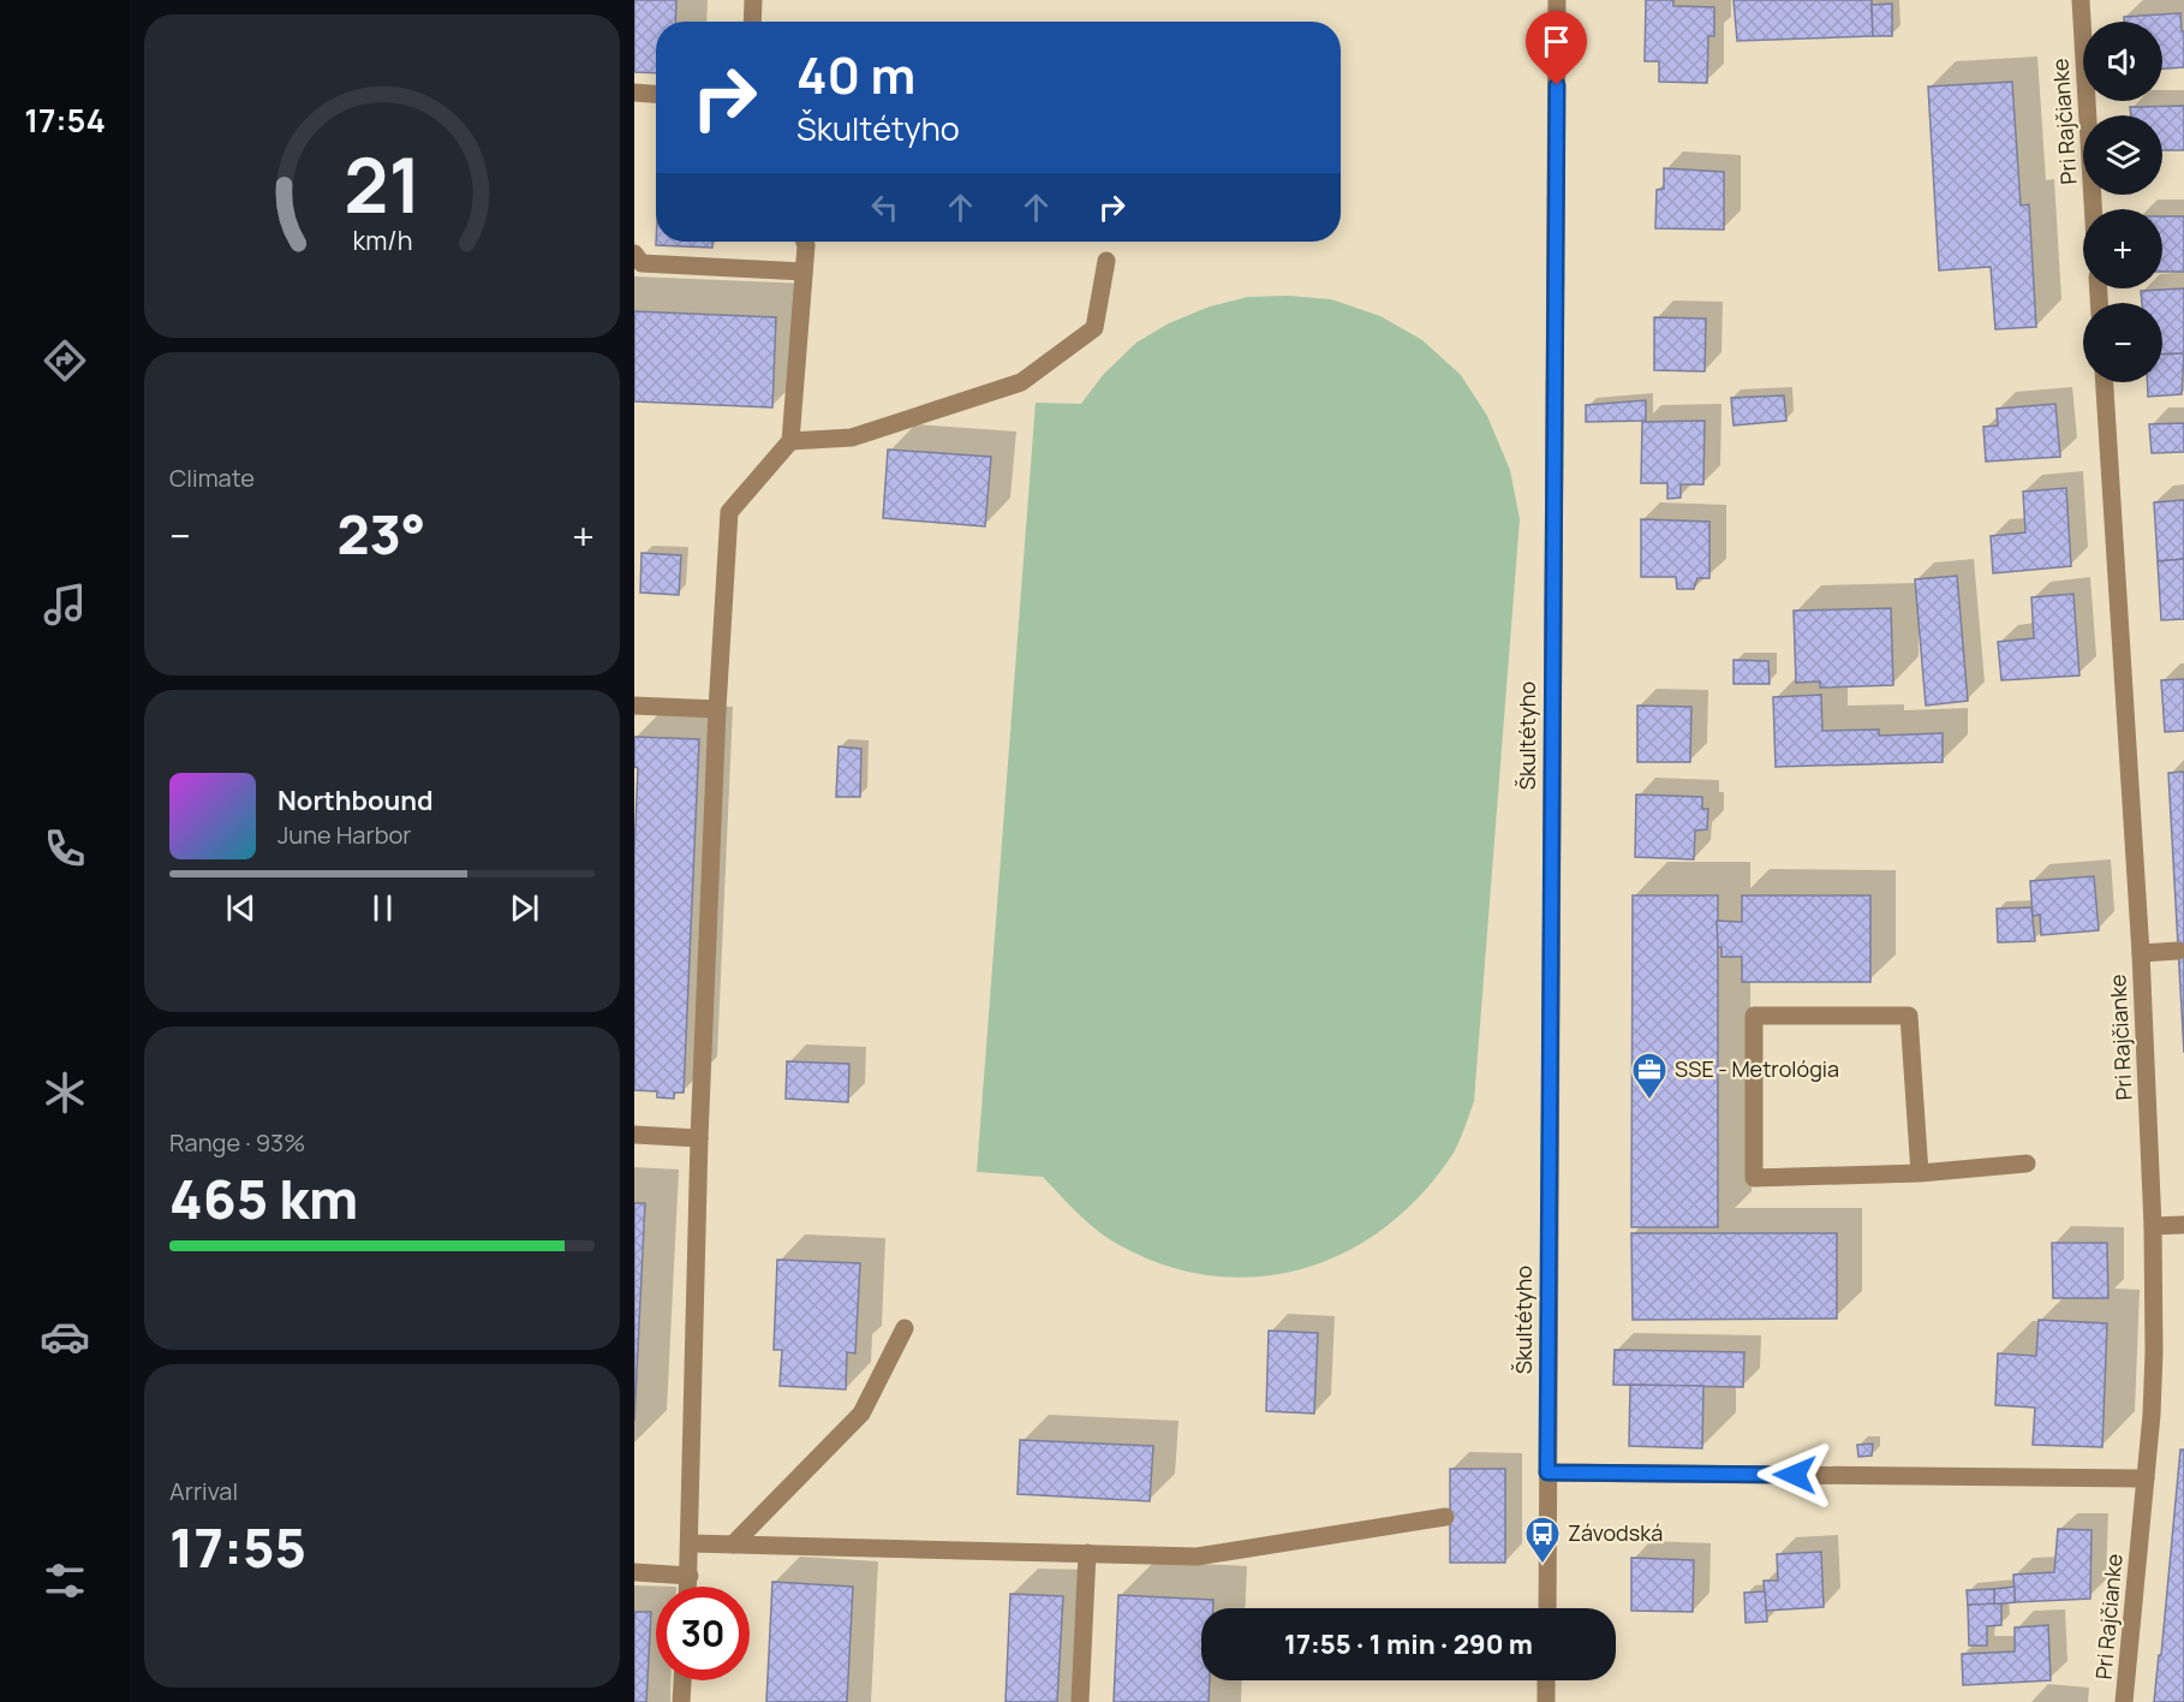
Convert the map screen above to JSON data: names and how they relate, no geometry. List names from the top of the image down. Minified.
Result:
{"streets":{"street":["Pri Rajčianke","Škultétyho"]},"places":{"office":["SSE - Metrológia"],"bus stop":["Závodská"]},"page":{"tabs":"17:54","map_buttons":["+","−"],"turn":["40 m","Škultétyho"],"tile":["Climate",["Range · 93%","465 km"],["Arrival","17:55"]],"heat":["−","23°","+"],"song":["Northbound","June Harbor"],"limit":"30","trip":"17:55 · 1 min · 290 m","gauge":["21","km/h"]}}
